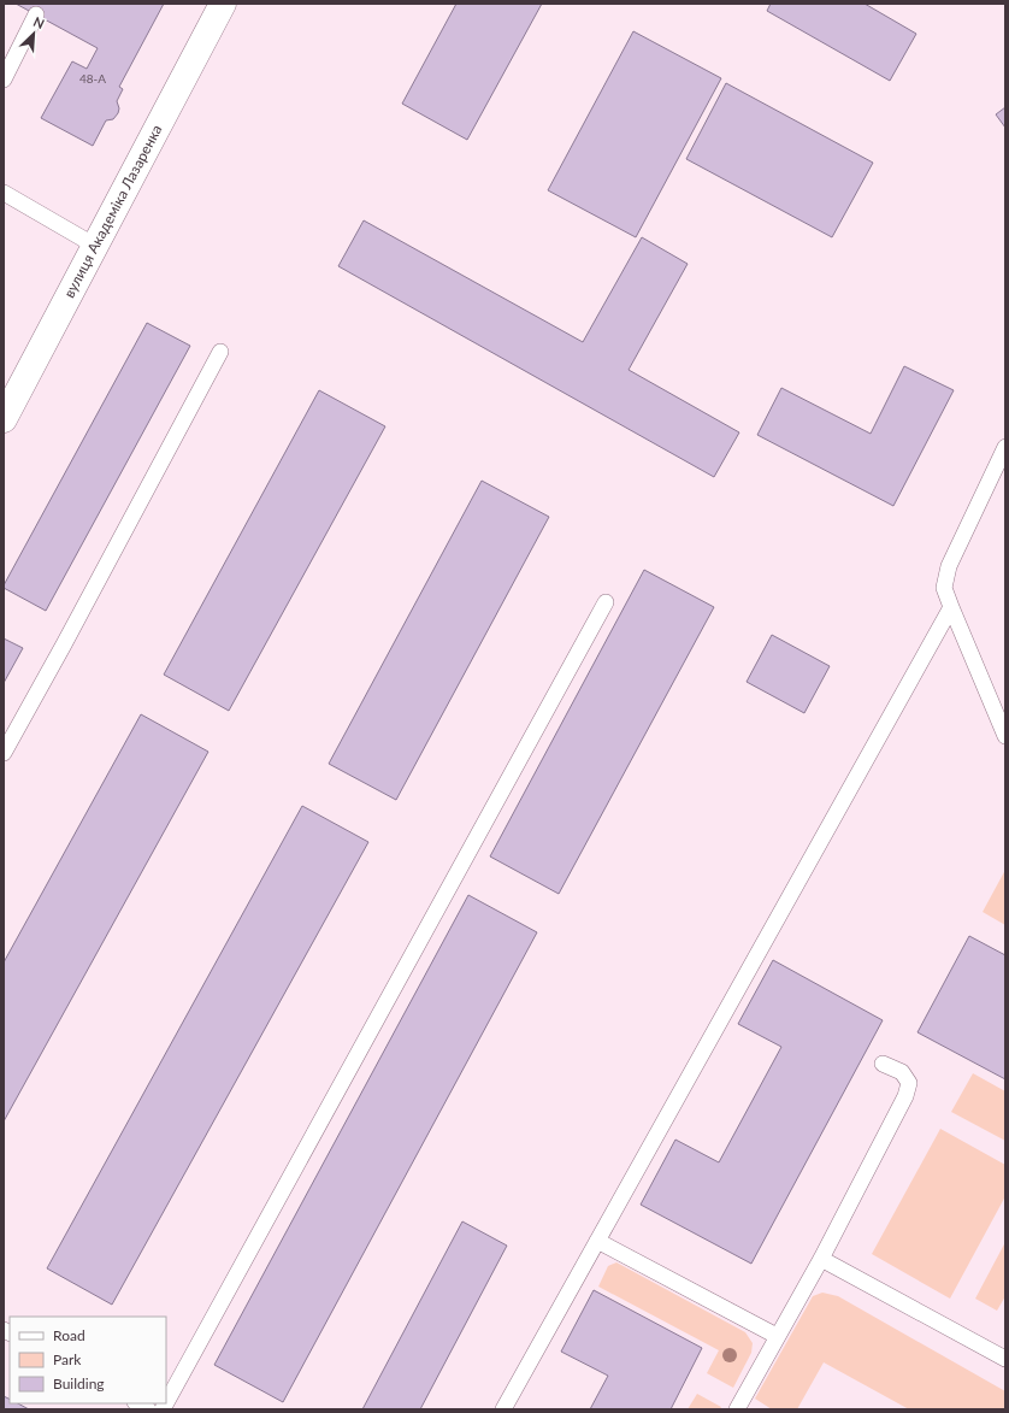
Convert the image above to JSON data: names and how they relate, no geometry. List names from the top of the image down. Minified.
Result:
{"streets":{"street":["вулиця Академіка Лазаренка"]},"house_numbers":["48-А"],"legend":["Road","Park","Building"],"north":"top right"}
